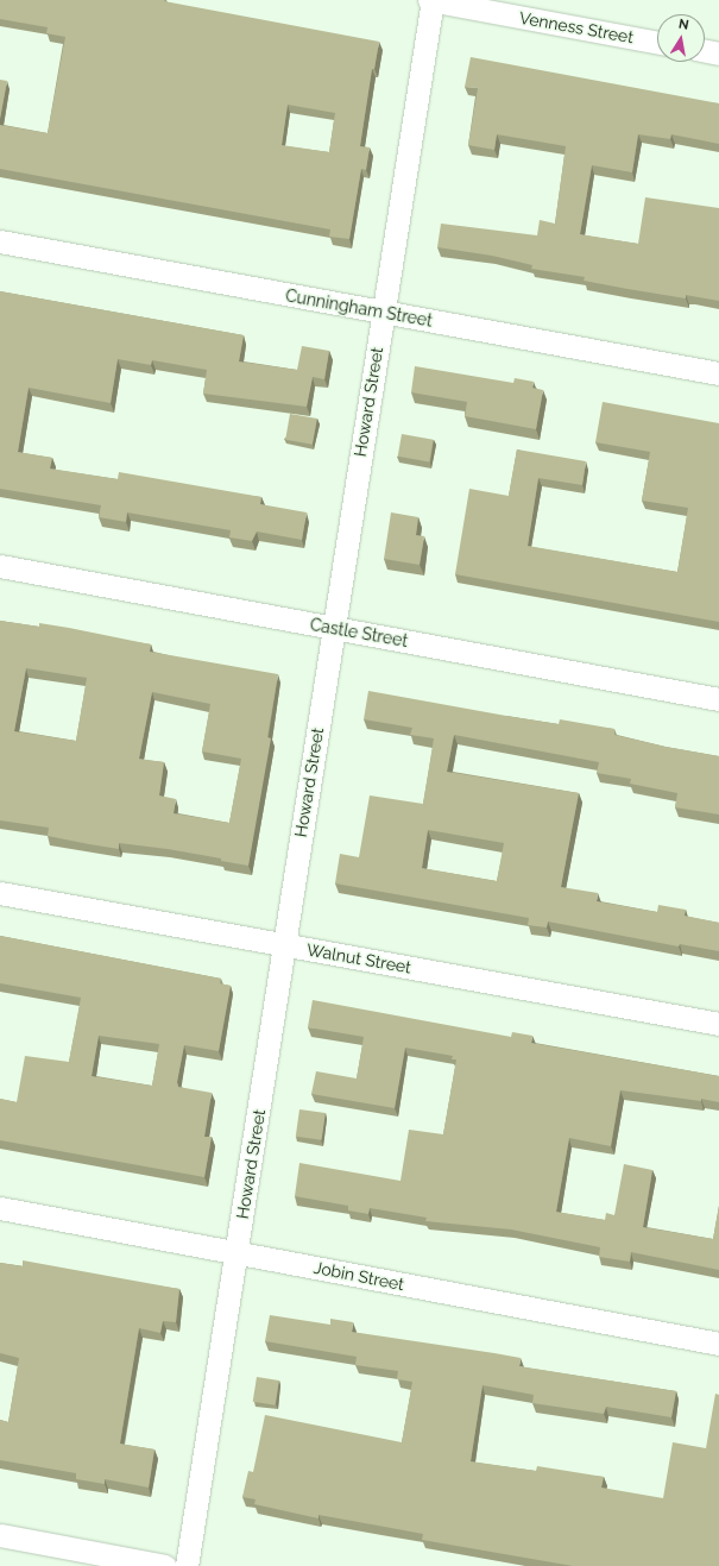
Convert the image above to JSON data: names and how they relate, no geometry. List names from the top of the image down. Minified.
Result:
{"streets":{"street":["Venness Street","Cunningham Street","Howard Street","Castle Street","Walnut Street","Jobin Street"]},"crossings":[["Venness Street","Howard Street"],["Cunningham Street","Howard Street"],["Howard Street","Castle Street"],["Howard Street","Walnut Street"],["Howard Street","Jobin Street"]],"north":"top"}
